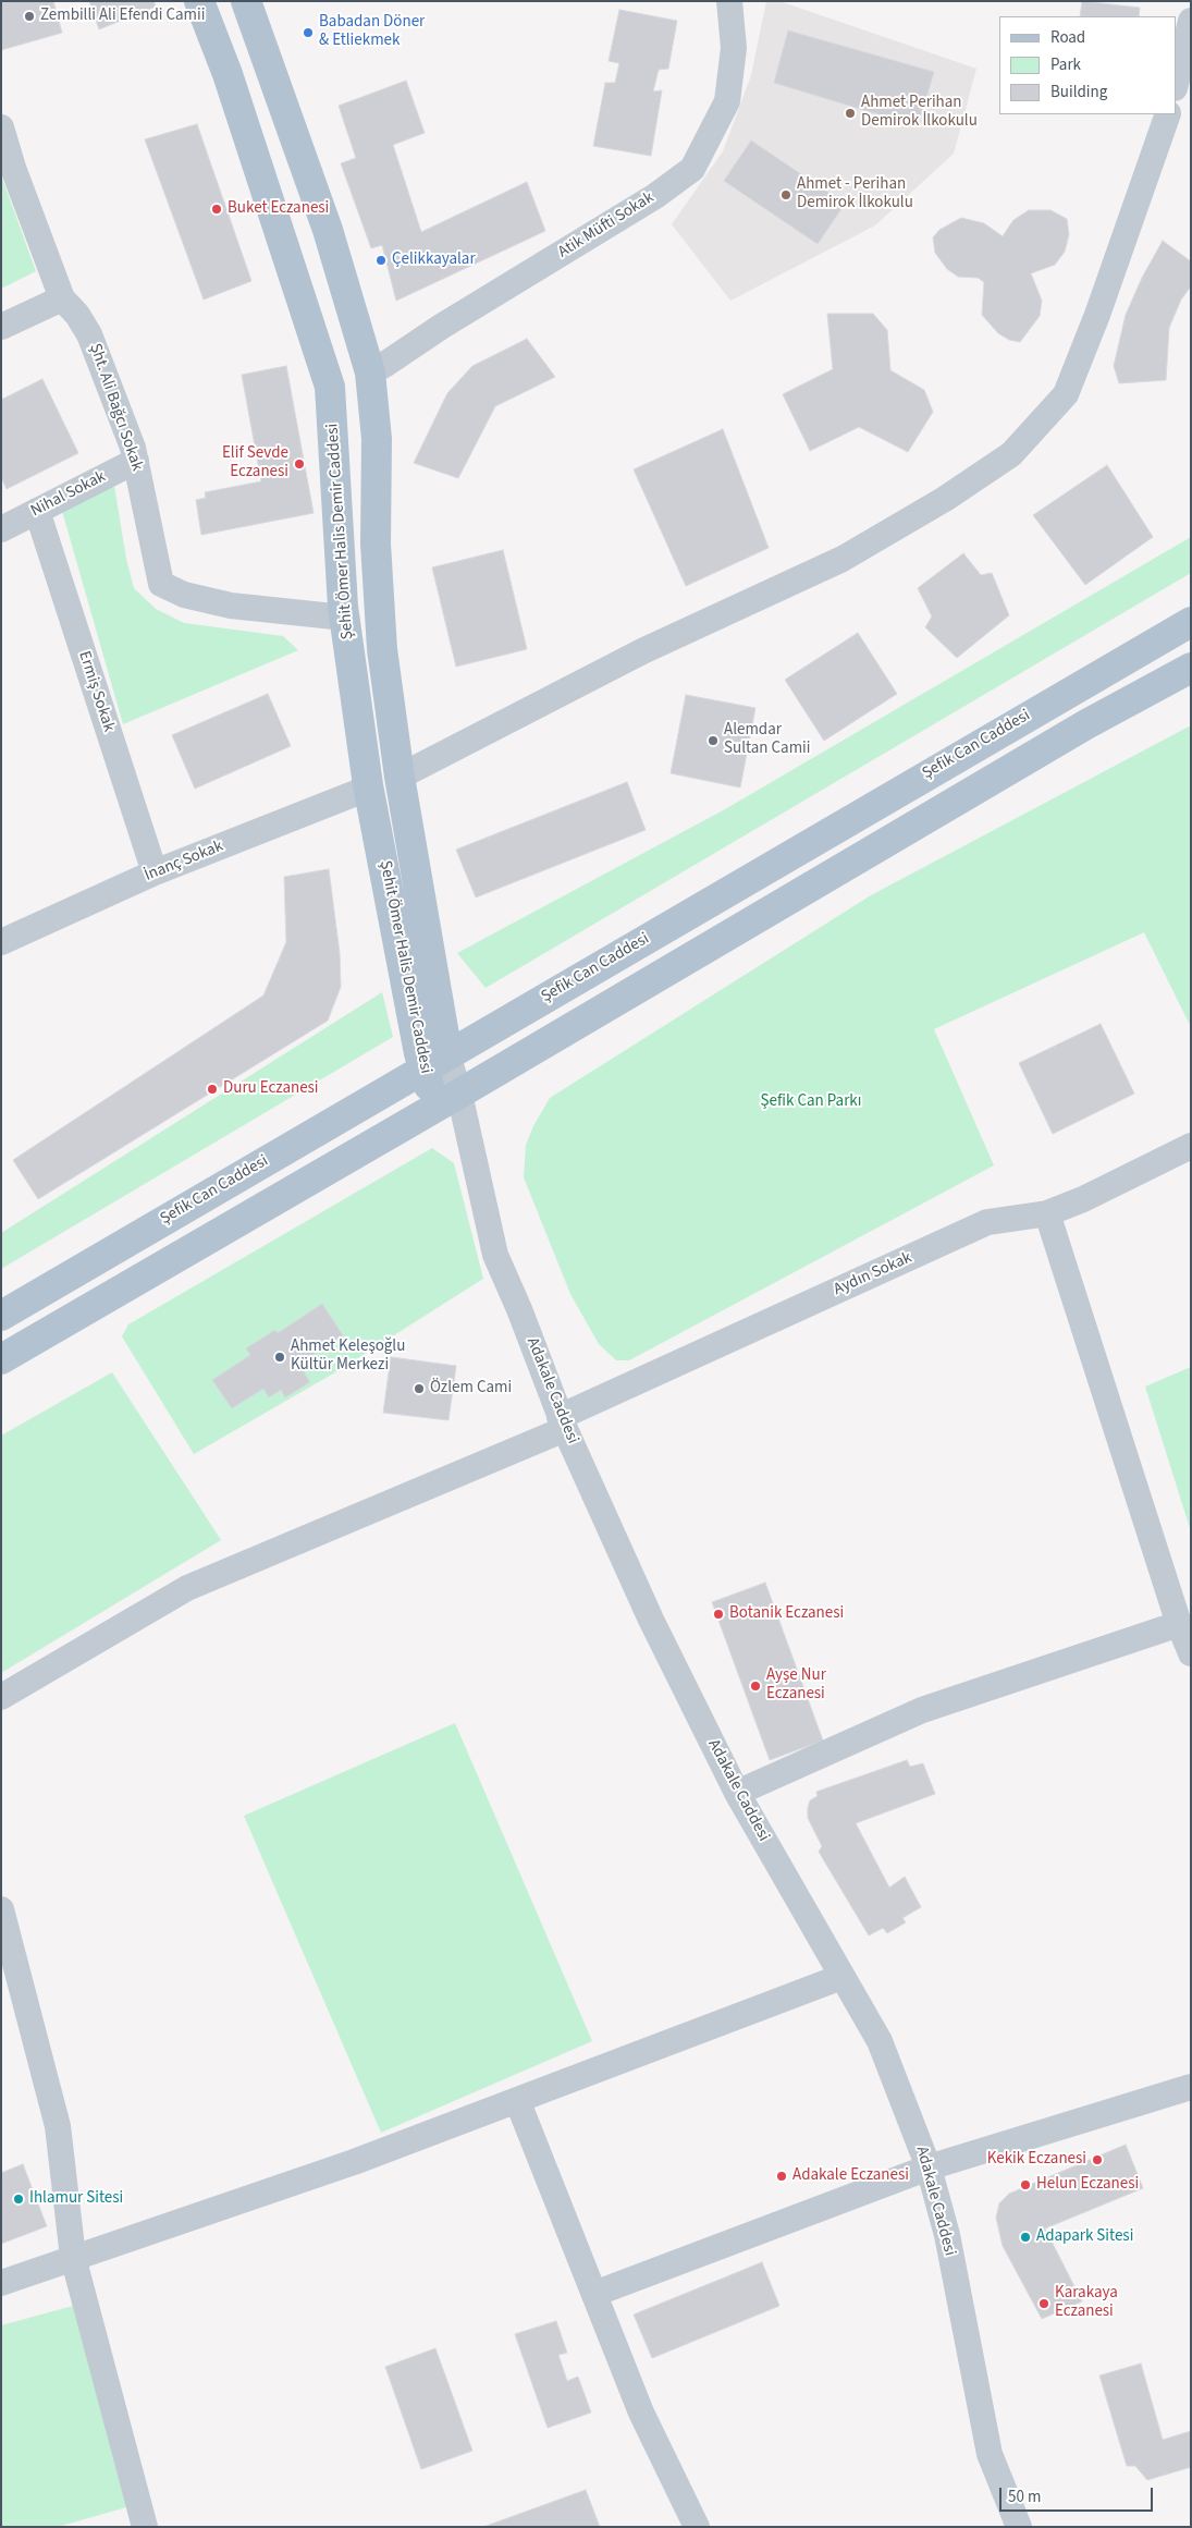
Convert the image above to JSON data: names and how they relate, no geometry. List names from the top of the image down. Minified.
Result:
{"streets":{"main road":["Şehit Ömer Halis Demir Caddesi","Şefik Can Caddesi"],"street":["Atik Müfti Sokak","Şht. Ali Bağcı Sokak","Nihal Sokak","Ermiş Sokak","İnanç Sokak","Aydın Sokak","Adakale Caddesi"]},"crossings":[["Atik Müfti Sokak","Şehit Ömer Halis Demir Caddesi"],["Şht. Ali Bağcı Sokak","Nihal Sokak"],["Şht. Ali Bağcı Sokak","Şehit Ömer Halis Demir Caddesi"],["Nihal Sokak","Ermiş Sokak"],["Şehit Ömer Halis Demir Caddesi","Şefik Can Caddesi"],["Şehit Ömer Halis Demir Caddesi","İnanç Sokak"],["Şehit Ömer Halis Demir Caddesi","Adakale Caddesi"],["Ermiş Sokak","İnanç Sokak"],["Aydın Sokak","Adakale Caddesi"]],"parks":["Şefik Can Parkı"],"places":["Zembilli Ali Efendi Camii","Babadan Döner & Etliekmek","Ahmet Perihan Demirok İlkokulu","Ahmet - Perihan Demirok İlkokulu","Buket Eczanesi","Çelikkayalar","Elif Sevde Eczanesi","Alemdar Sultan Camii","Duru Eczanesi","Ahmet Keleşoğlu Kültür Merkezi","Özlem Cami","Botanik Eczanesi","Ayşe Nur Eczanesi","Kekik Eczanesi","Adakale Eczanesi","Helun Eczanesi","Ihlamur Sitesi","Adapark Sitesi","Karakaya Eczanesi"],"legend":["Road","Park","Building"],"scale_bar":"50 m"}
